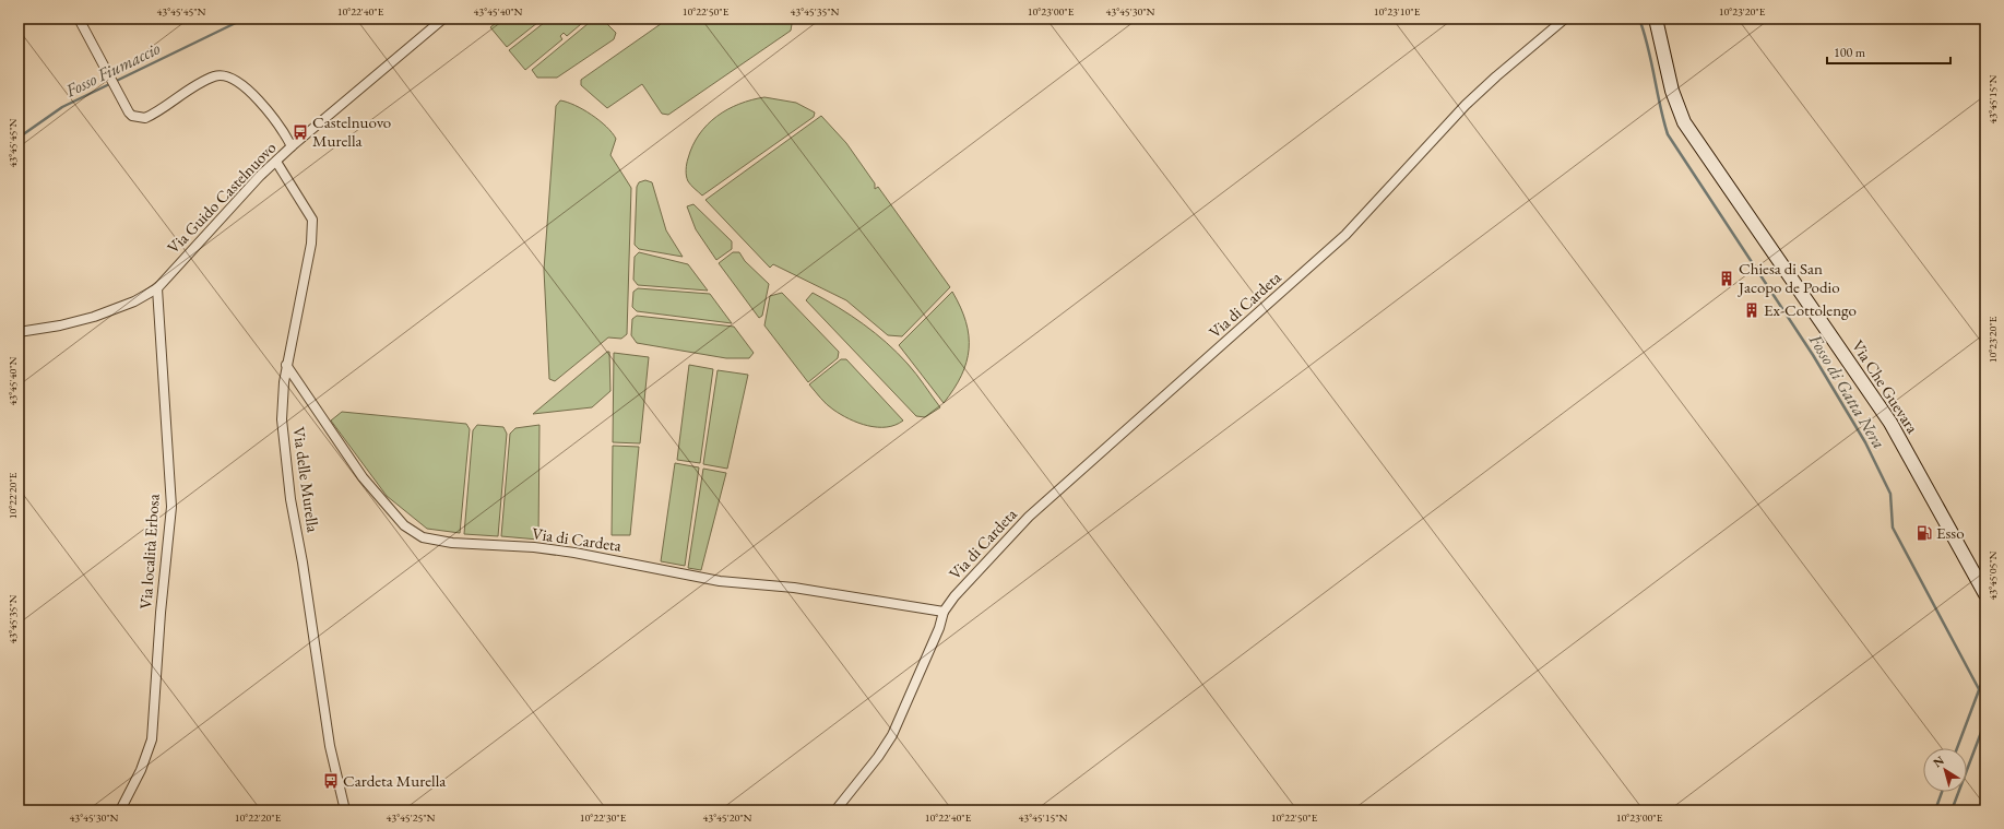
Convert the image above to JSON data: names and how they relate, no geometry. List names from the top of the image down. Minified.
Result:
{"streets":{"main road":["Via Che Guevara"],"street":["Via Guido Castelnuovo","Via di Cardeta","Via delle Murella","Via località Erbosa"]},"crossings":[["Via Guido Castelnuovo","Via delle Murella"],["Via Guido Castelnuovo","Via località Erbosa"],["Via di Cardeta","Via delle Murella"]],"water":["Fosso Fiumaccio","Fosso di Gatta Nera"],"places":{"bus stop":["Castelnuovo Murella","Cardeta Murella"],"building":["Chiesa di San Jacopo de Podio","Ex-Cottolengo"],"fuel station":["Esso"]},"scale_bar":"100 m","north":"top left","coordinates":["43°45'45\"N","10°22'40\"E","43°45'40\"N","10°22'50\"E","43°45'35\"N","10°23'00\"E","43°45'30\"N","10°23'10\"E","10°23'20\"E","43°45'15\"N","10°22'20\"E","43°45'05\"N","43°45'25\"N","10°22'30\"E","43°45'20\"N"]}
